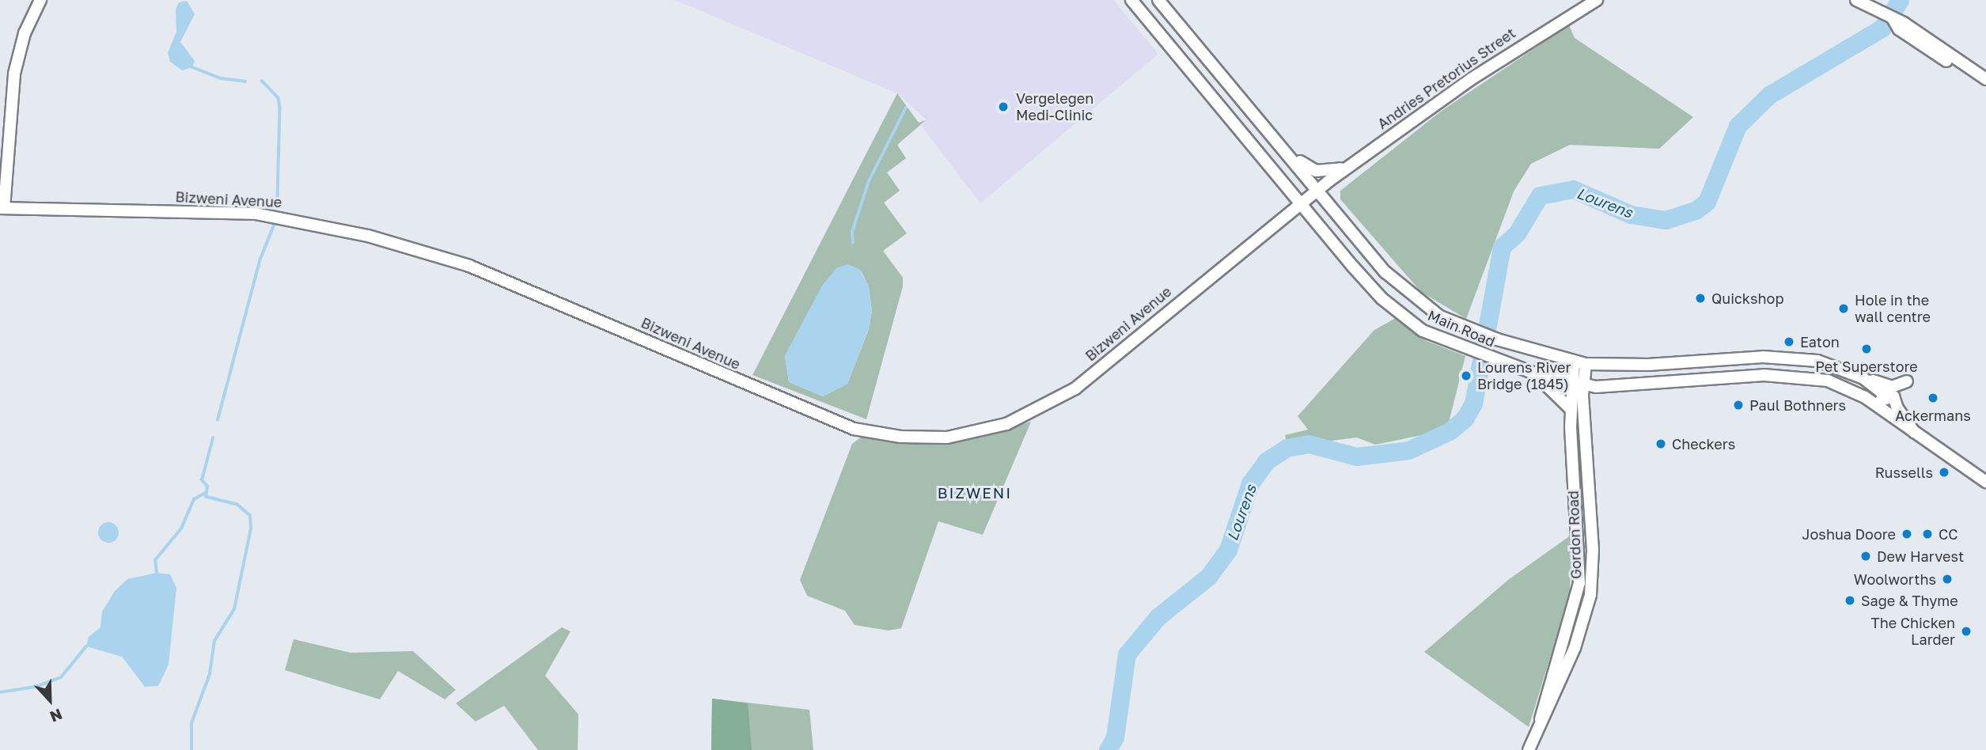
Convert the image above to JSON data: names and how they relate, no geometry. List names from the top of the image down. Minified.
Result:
{"streets":{"street":["Andries Pretorius Street","Bizweni Avenue","Main Road","Gordon Road"]},"crossings":[["Andries Pretorius Street","Bizweni Avenue"],["Andries Pretorius Street","Main Road"],["Bizweni Avenue","Main Road"],["Main Road","Gordon Road"]],"districts":["BIZWENI"],"water":["Lourens"],"places":["Vergelegen Medi-Clinic","Quickshop","Hole in the wall centre","Eaton","Pet Superstore","Lourens River Bridge (1845)","Ackermans","Paul Bothners","Checkers","Russells","Joshua Doore","CC","Dew Harvest","Woolworths","Sage & Thyme","The Chicken Larder"],"north":"bottom"}
